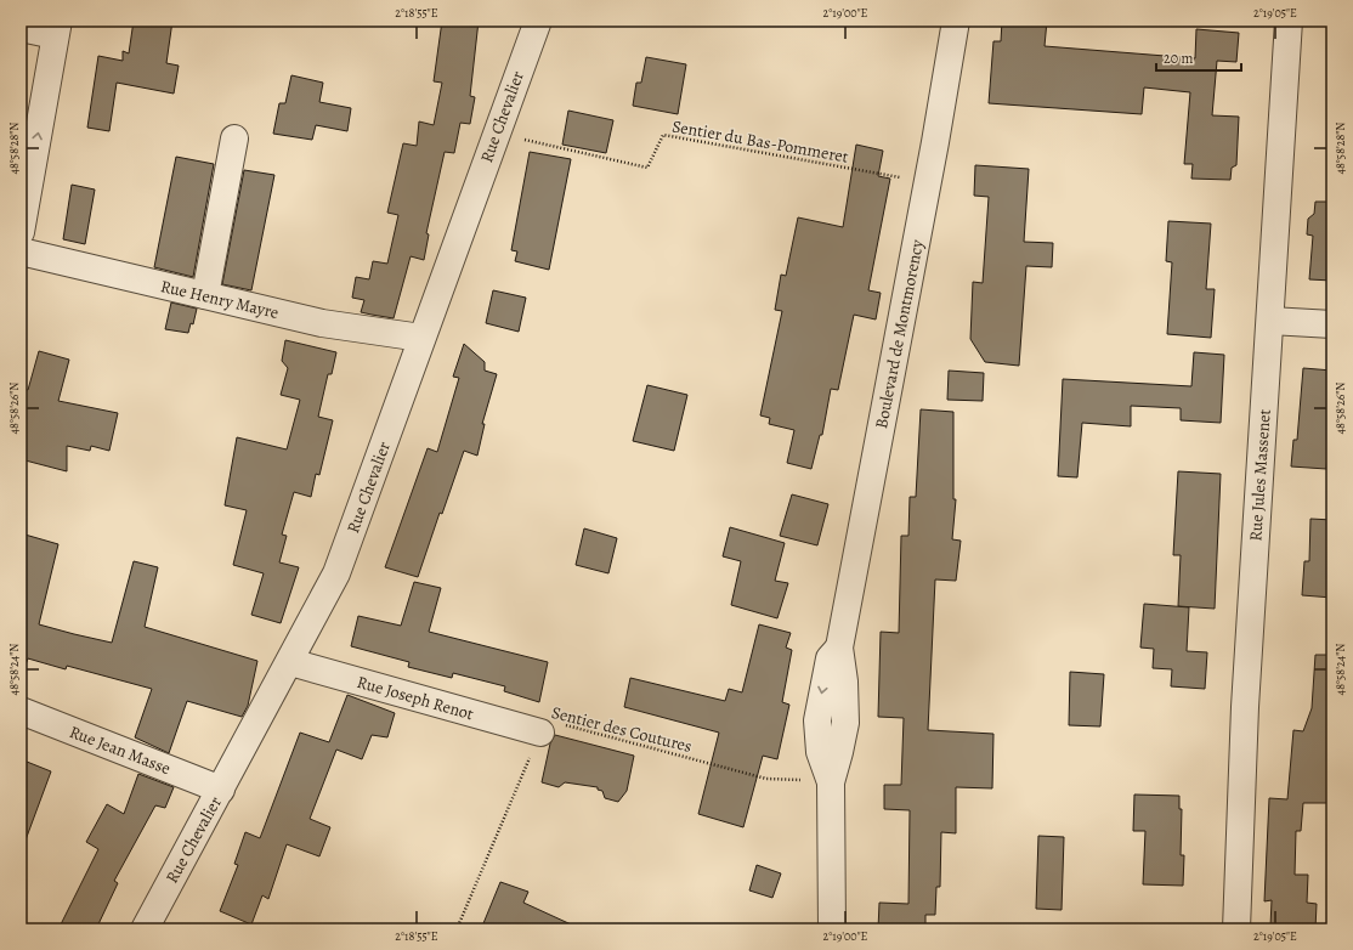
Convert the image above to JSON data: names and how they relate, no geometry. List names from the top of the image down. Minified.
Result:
{"streets":{"street":["Rue Chevalier","Rue Henry Mayre","Boulevard de Montmorency","Rue Jules Massenet","Rue Joseph Renot","Rue Jean Masse"],"path":["Sentier du Bas-Pommeret","Sentier des Coutures"]},"crossings":[["Rue Chevalier","Sentier du Bas-Pommeret"],["Rue Chevalier","Rue Henry Mayre"],["Rue Chevalier","Rue Joseph Renot"],["Rue Chevalier","Rue Jean Masse"],["Sentier du Bas-Pommeret","Boulevard de Montmorency"],["Boulevard de Montmorency","Sentier des Coutures"],["Rue Joseph Renot","Sentier des Coutures"]],"scale_bar":"20 m","coordinates":["2°18'55\"E","2°19'00\"E","2°19'05\"E","48°58'28\"N","48°58'26\"N","48°58'24\"N"]}
